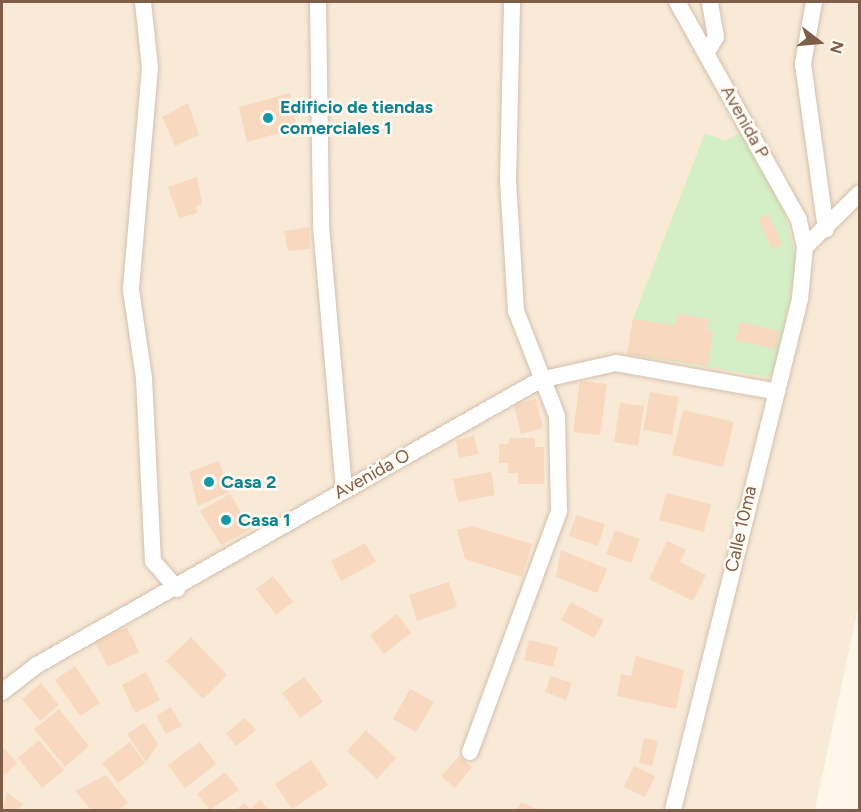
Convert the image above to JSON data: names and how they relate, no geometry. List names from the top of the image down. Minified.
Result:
{"streets":{"street":["Avenida P","Avenida O","Calle 10ma"]},"crossings":[["Avenida P","Calle 10ma"],["Avenida O","Calle 10ma"]],"places":["Edificio de tiendas comerciales 1","Casa 2","Casa 1"],"north":"right"}
